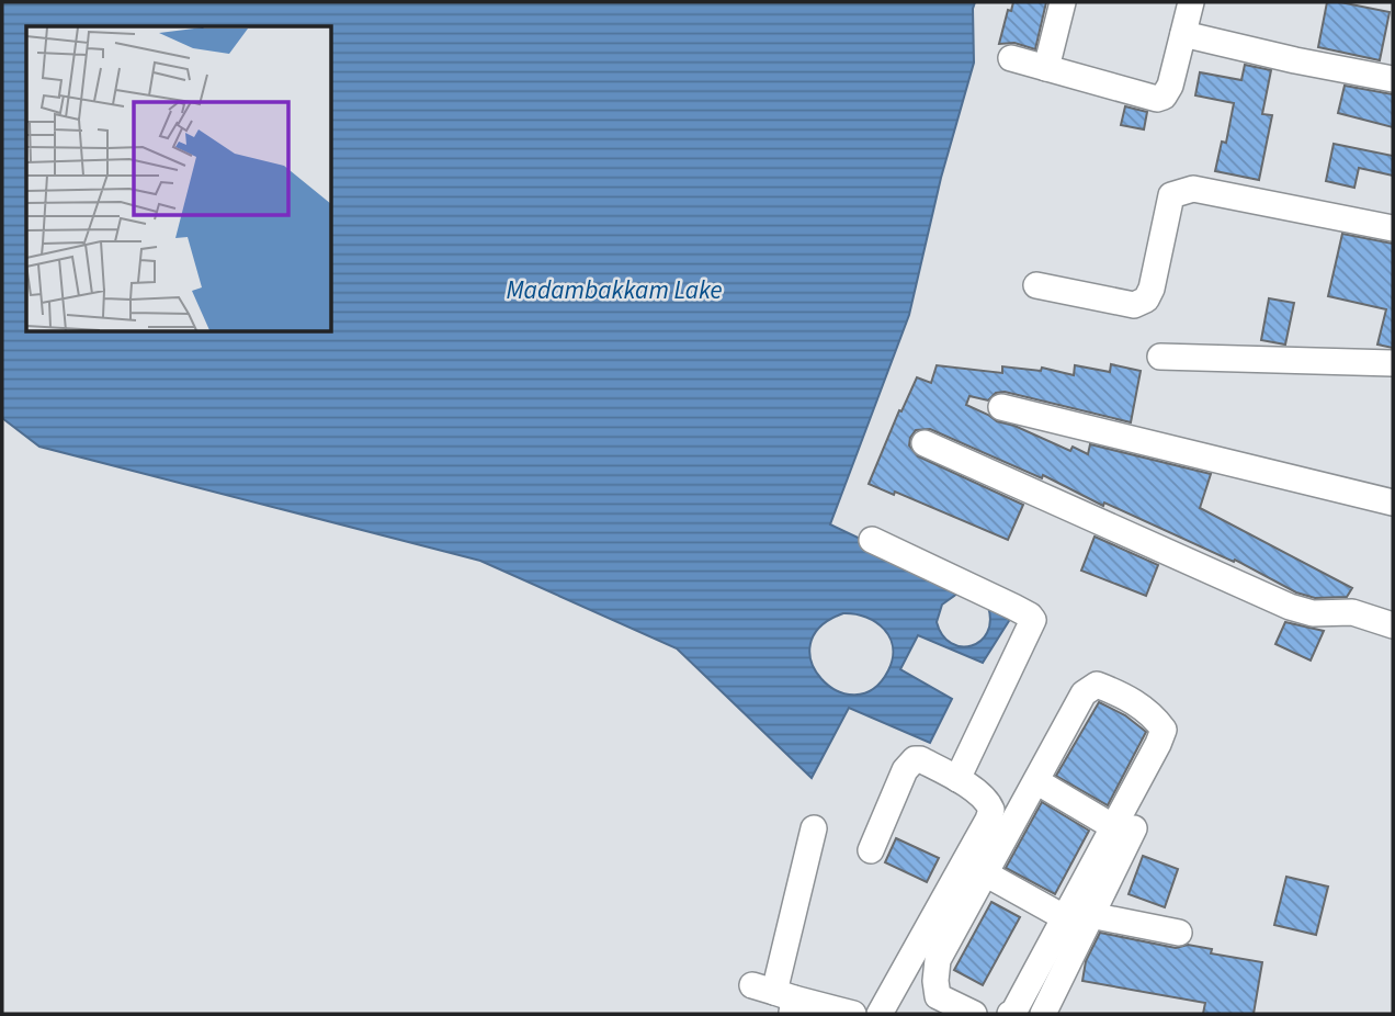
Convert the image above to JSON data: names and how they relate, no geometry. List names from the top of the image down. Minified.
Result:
{"water":["Madambakkam Lake"]}
